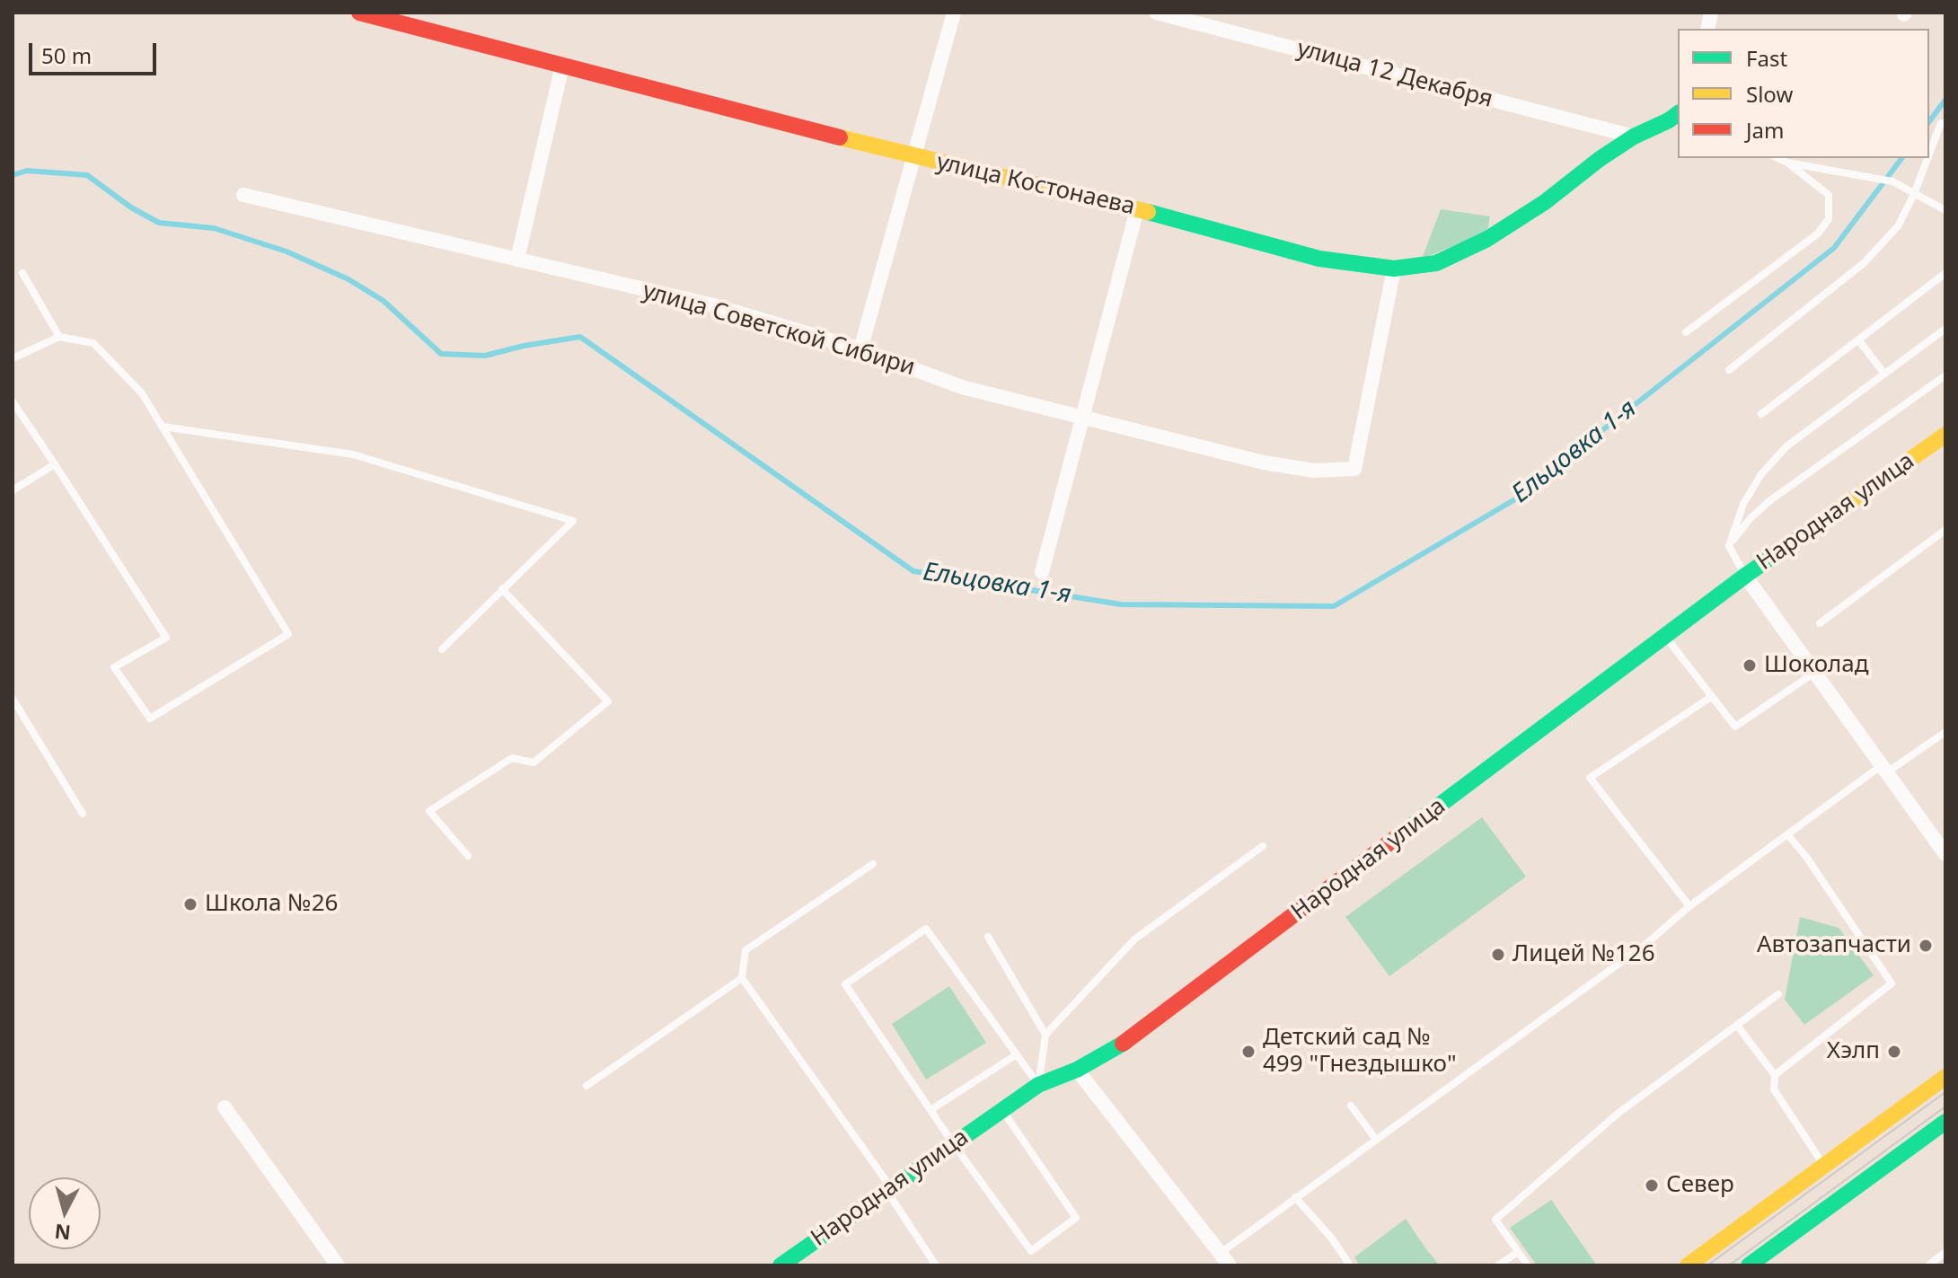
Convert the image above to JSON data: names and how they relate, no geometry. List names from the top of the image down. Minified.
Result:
{"streets":{"main road":["улица Костонаева","Народная улица"],"street":["улица 12 Декабря","улица Советской Сибири"]},"crossings":[["улица 12 Декабря","улица Костонаева"],["улица Костонаева","улица Советской Сибири"]],"water":["Ельцовка 1-я"],"places":["Шоколад","Школа №26","Автозапчасти","Лицей №126","Детский сад № 499 \"Гнездышко\"","Хэлп","Север"],"legend":["Fast","Slow","Jam"],"scale_bar":"50 m","north":"bottom"}
